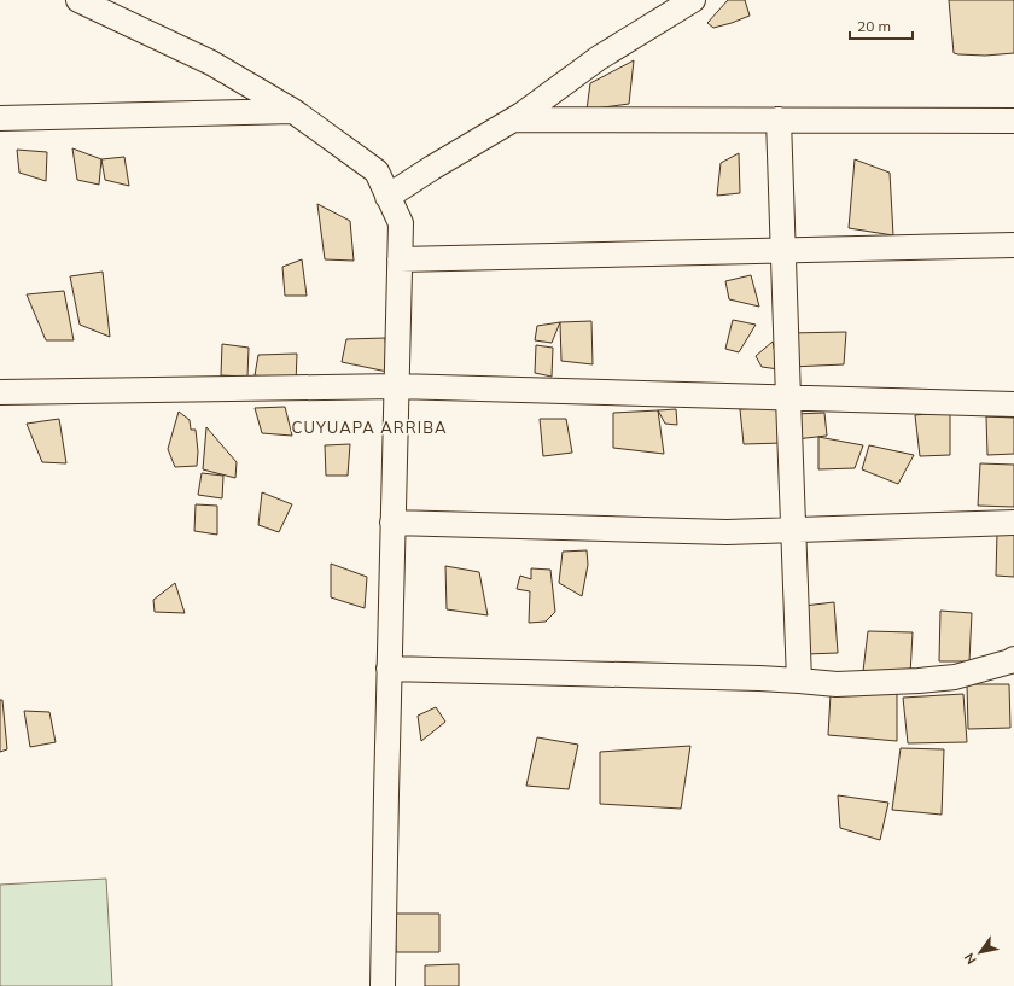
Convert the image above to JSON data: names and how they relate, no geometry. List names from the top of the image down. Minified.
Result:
{"districts":["CUYUAPA ARRIBA"],"scale_bar":"20 m","north":"bottom left"}
